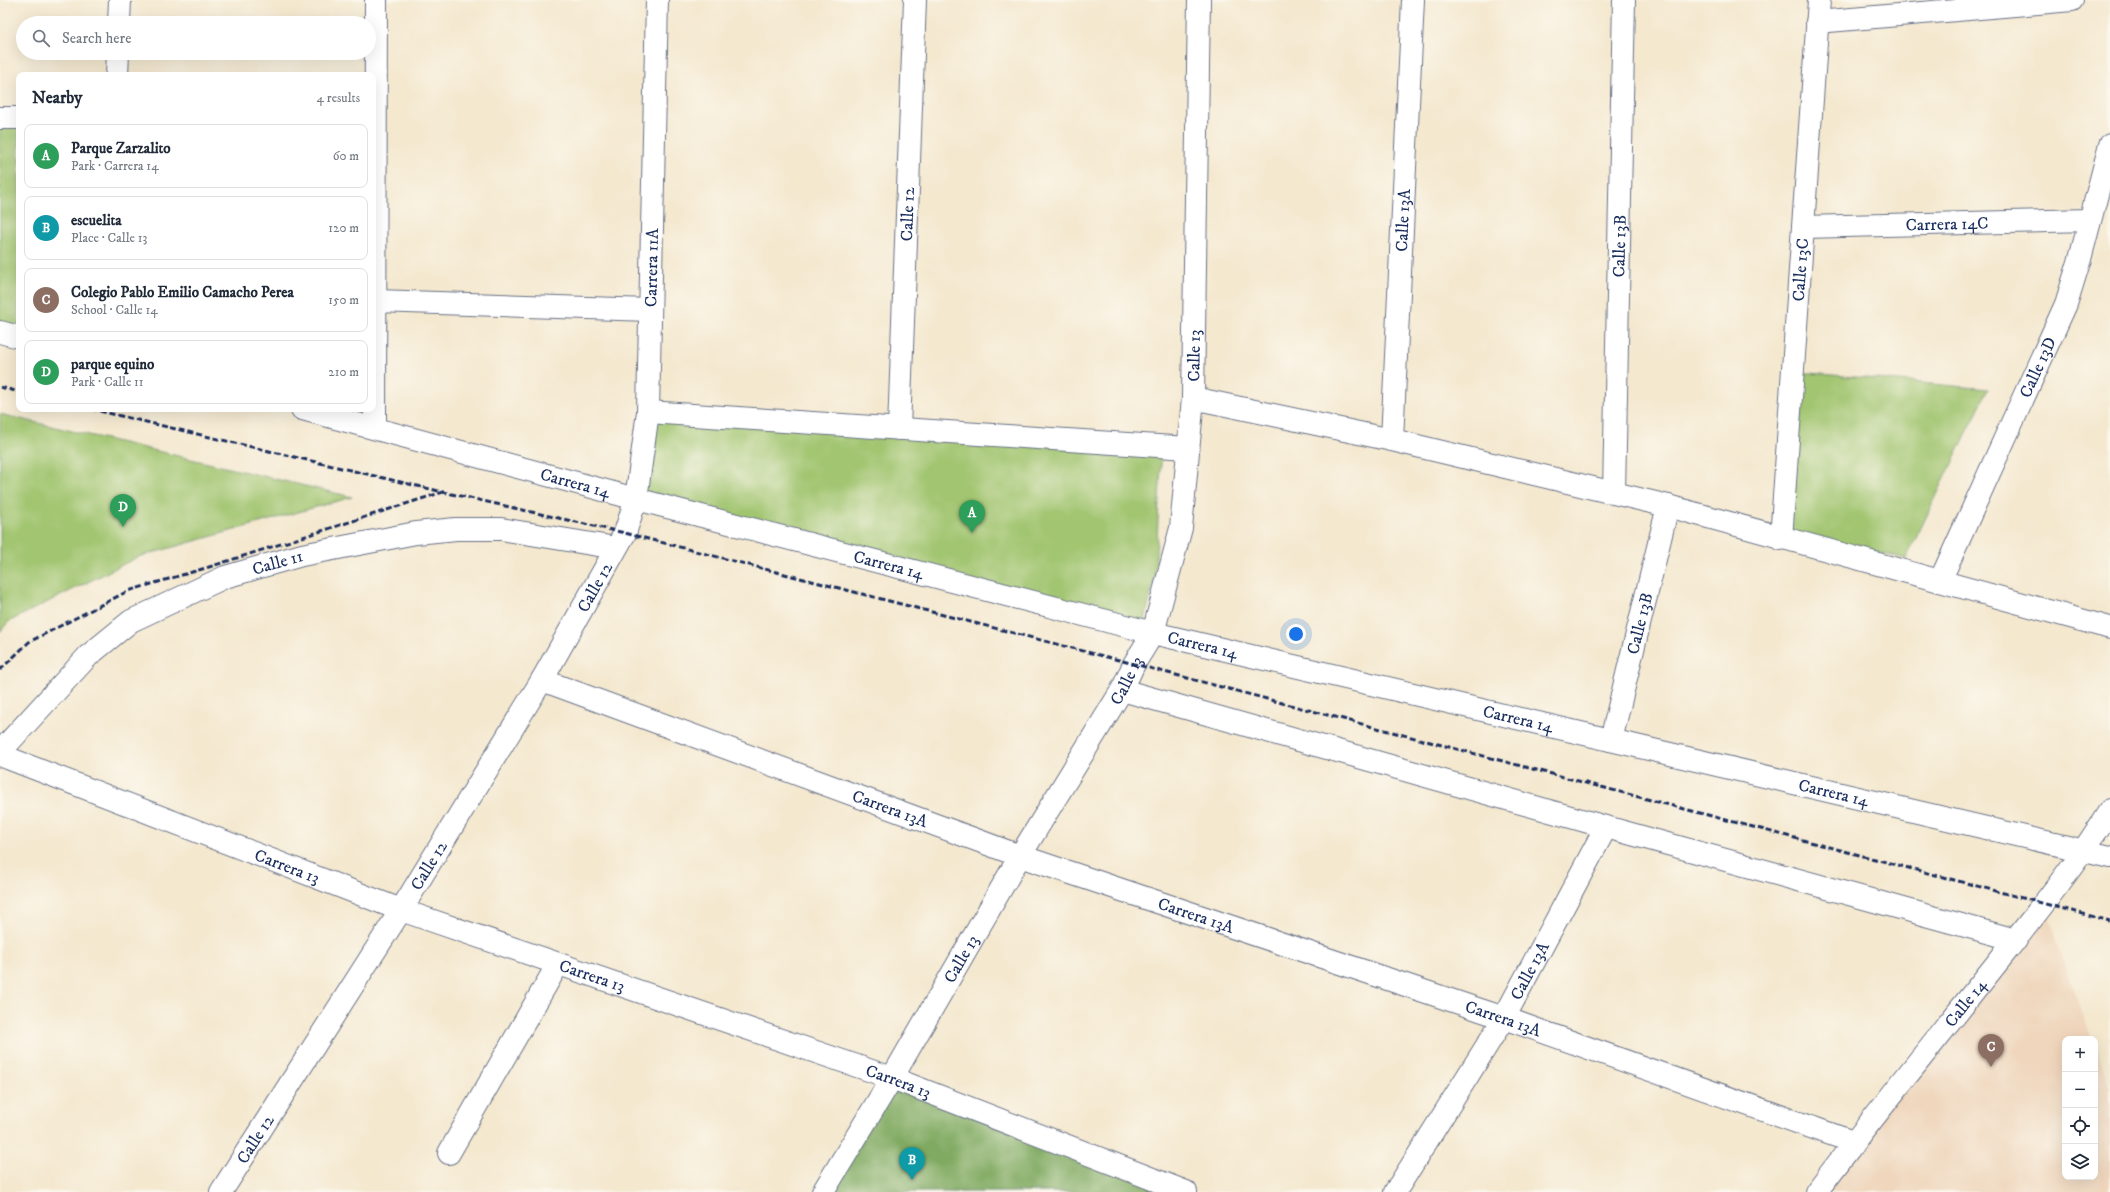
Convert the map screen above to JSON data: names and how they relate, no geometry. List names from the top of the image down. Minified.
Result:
{"streets":{"street":["Calle 12","Calle 13A","Carrera 14C","Calle 13B","Carrera 11A","Calle 13C","Calle 13","Calle 13D","Carrera 14","Calle 11","Carrera 13A","Carrera 13","Calle 14"]},"crossings":[["Calle 12","Carrera 11A"],["Calle 12","Calle 11"],["Calle 12","Carrera 13A"],["Calle 12","Carrera 13"],["Calle 13A","Carrera 13A"],["Carrera 14C","Calle 13C"],["Carrera 14C","Calle 13D"],["Calle 13B","Carrera 14"],["Carrera 11A","Carrera 14"],["Carrera 11A","Calle 11"],["Calle 13","Carrera 14"],["Calle 13","Carrera 13A"],["Calle 13","Carrera 13"],["Carrera 14","Calle 14"],["Calle 11","Carrera 13"],["Carrera 13A","Calle 14"]],"page":{"search":"Search here","heading":["Nearby","4 results"],"list":[{"mark":"A","name":"Parque Zarzalito","note":"Park · Carrera 14","value":"60 m"},{"mark":"B","name":"escuelita","note":"Place · Calle 13","value":"120 m"},{"mark":"C","name":"Colegio Pablo Emilio Camacho Perea","note":"School · Calle 14","value":"150 m"},{"mark":"D","name":"parque equino","note":"Park · Calle 11","value":"210 m"}],"pins":["D","A","C","B"],"map_buttons":["+","−"]}}
